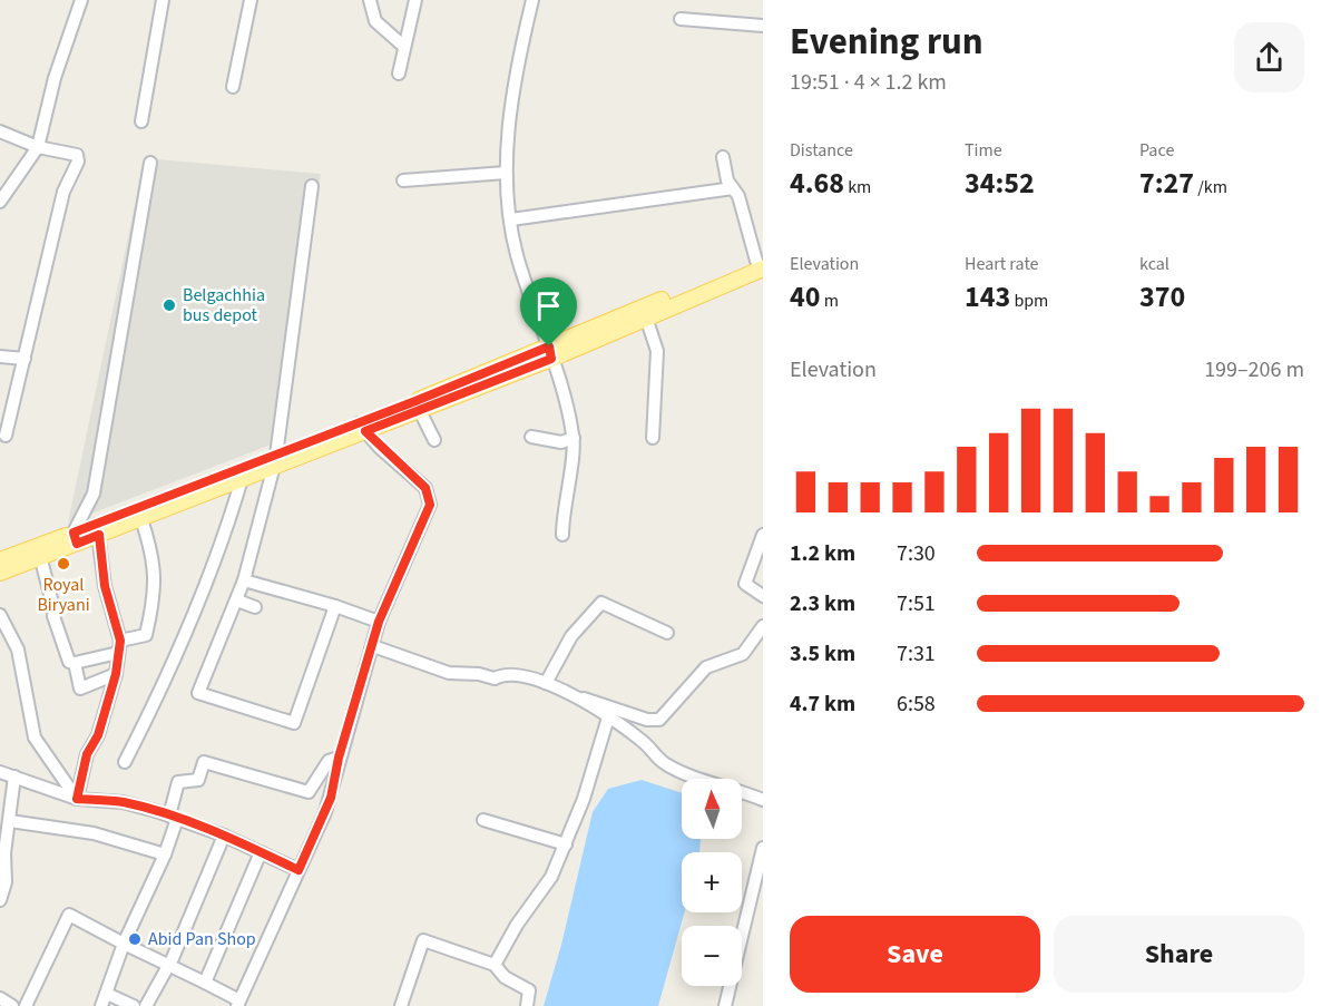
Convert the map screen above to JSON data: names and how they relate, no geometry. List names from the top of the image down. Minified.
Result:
{"places":["Belgachhia bus depot","Royal Biryani","Abid Pan Shop"],"north":"top","page":{"heading":["Evening run","19:51 · 4 × 1.2 km"],"stats":[["Distance","4.68 km"],["Time","34:52"],["Pace","7:27 /km"],["Elevation","40 m"],["Heart rate","143 bpm"],["kcal","370"]],"chart":["Elevation","199–206 m"],"list":[{"name":"1.2 km","note":"7:30"},{"name":"2.3 km","note":"7:51"},{"name":"3.5 km","note":"7:31"},{"name":"4.7 km","note":"6:58"}],"map_buttons":["+","−"],"buttons":["Save","Share"]}}
